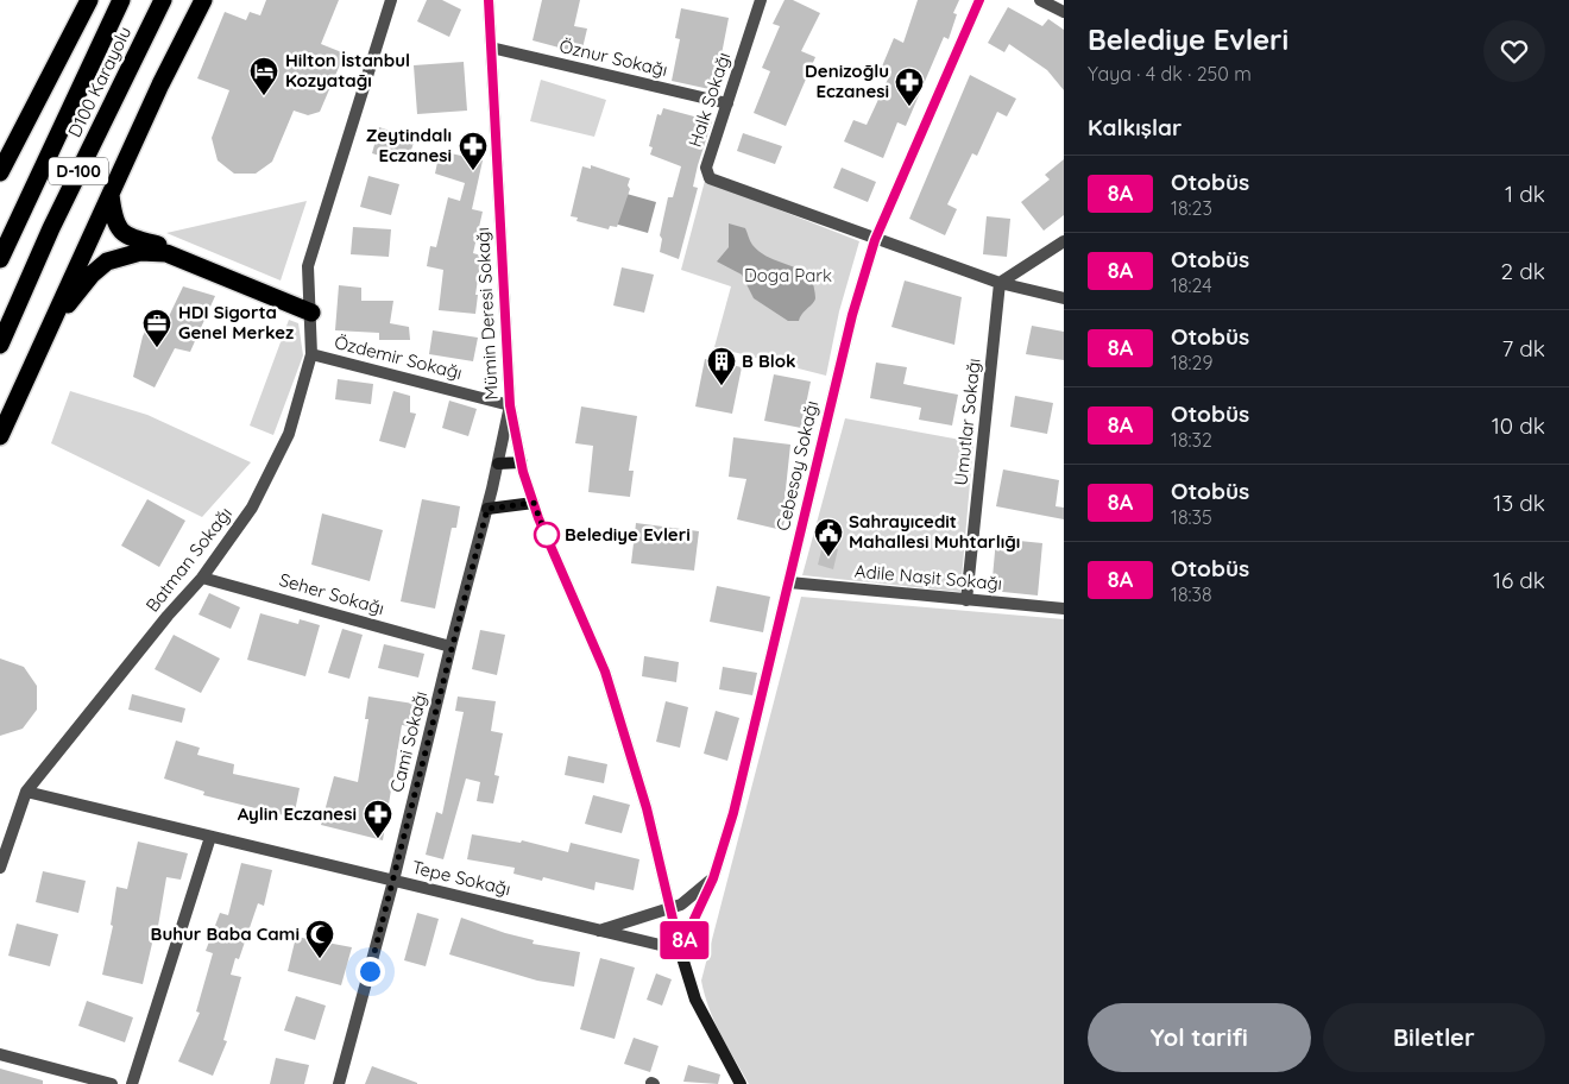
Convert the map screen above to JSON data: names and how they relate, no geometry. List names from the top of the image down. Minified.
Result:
{"streets":{"highway":["D100 Karayolu","D-100"],"street":["Öznur Sokağı","Halk Sokağı","Mümin Deresi Sokağı","Özdemir Sokağı","Umutlar Sokağı","Cebesoy Sokağı","Batman Sokağı","Adile Naşit Sokağı","Seher Sokağı","Cami Sokağı","Tepe Sokağı"]},"crossings":[["Öznur Sokağı","Halk Sokağı"],["Öznur Sokağı","Mümin Deresi Sokağı"],["Halk Sokağı","Cebesoy Sokağı"],["Mümin Deresi Sokağı","Özdemir Sokağı"],["Mümin Deresi Sokağı","Cebesoy Sokağı"],["Mümin Deresi Sokağı","Cami Sokağı"],["Mümin Deresi Sokağı","Tepe Sokağı"],["Özdemir Sokağı","Batman Sokağı"],["Özdemir Sokağı","Cami Sokağı"],["Umutlar Sokağı","Adile Naşit Sokağı"],["Cebesoy Sokağı","Adile Naşit Sokağı"],["Cebesoy Sokağı","Tepe Sokağı"],["Batman Sokağı","Seher Sokağı"],["Batman Sokağı","Tepe Sokağı"],["Seher Sokağı","Cami Sokağı"],["Cami Sokağı","Tepe Sokağı"]],"parks":["Doga Park"],"places":{"hotel":["Hilton İstanbul Kozyatağı"],"pharmacy":["Denizoğlu Eczanesi","Zeytindalı Eczanesi","Aylin Eczanesi"],"office":["HDI Sigorta Genel Merkez"],"building":["B Blok"],"other":["Belediye Evleri"],"public building":["Sahrayıcedit Mahallesi Muhtarlığı"],"mosque":["Buhur Baba Cami"]},"lines":["bus line 8A"],"page":{"on_map":"8A","heading":[["Belediye Evleri","Yaya · 4 dk · 250 m"],"Kalkışlar"],"list":[{"mark":"8A","name":"Otobüs","note":"18:23","value":"1 dk"},{"mark":"8A","name":"Otobüs","note":"18:24","value":"2 dk"},{"mark":"8A","name":"Otobüs","note":"18:29","value":"7 dk"},{"mark":"8A","name":"Otobüs","note":"18:32","value":"10 dk"},{"mark":"8A","name":"Otobüs","note":"18:35","value":"13 dk"},{"mark":"8A","name":"Otobüs","note":"18:38","value":"16 dk"}],"buttons":["Yol tarifi","Biletler"]}}
